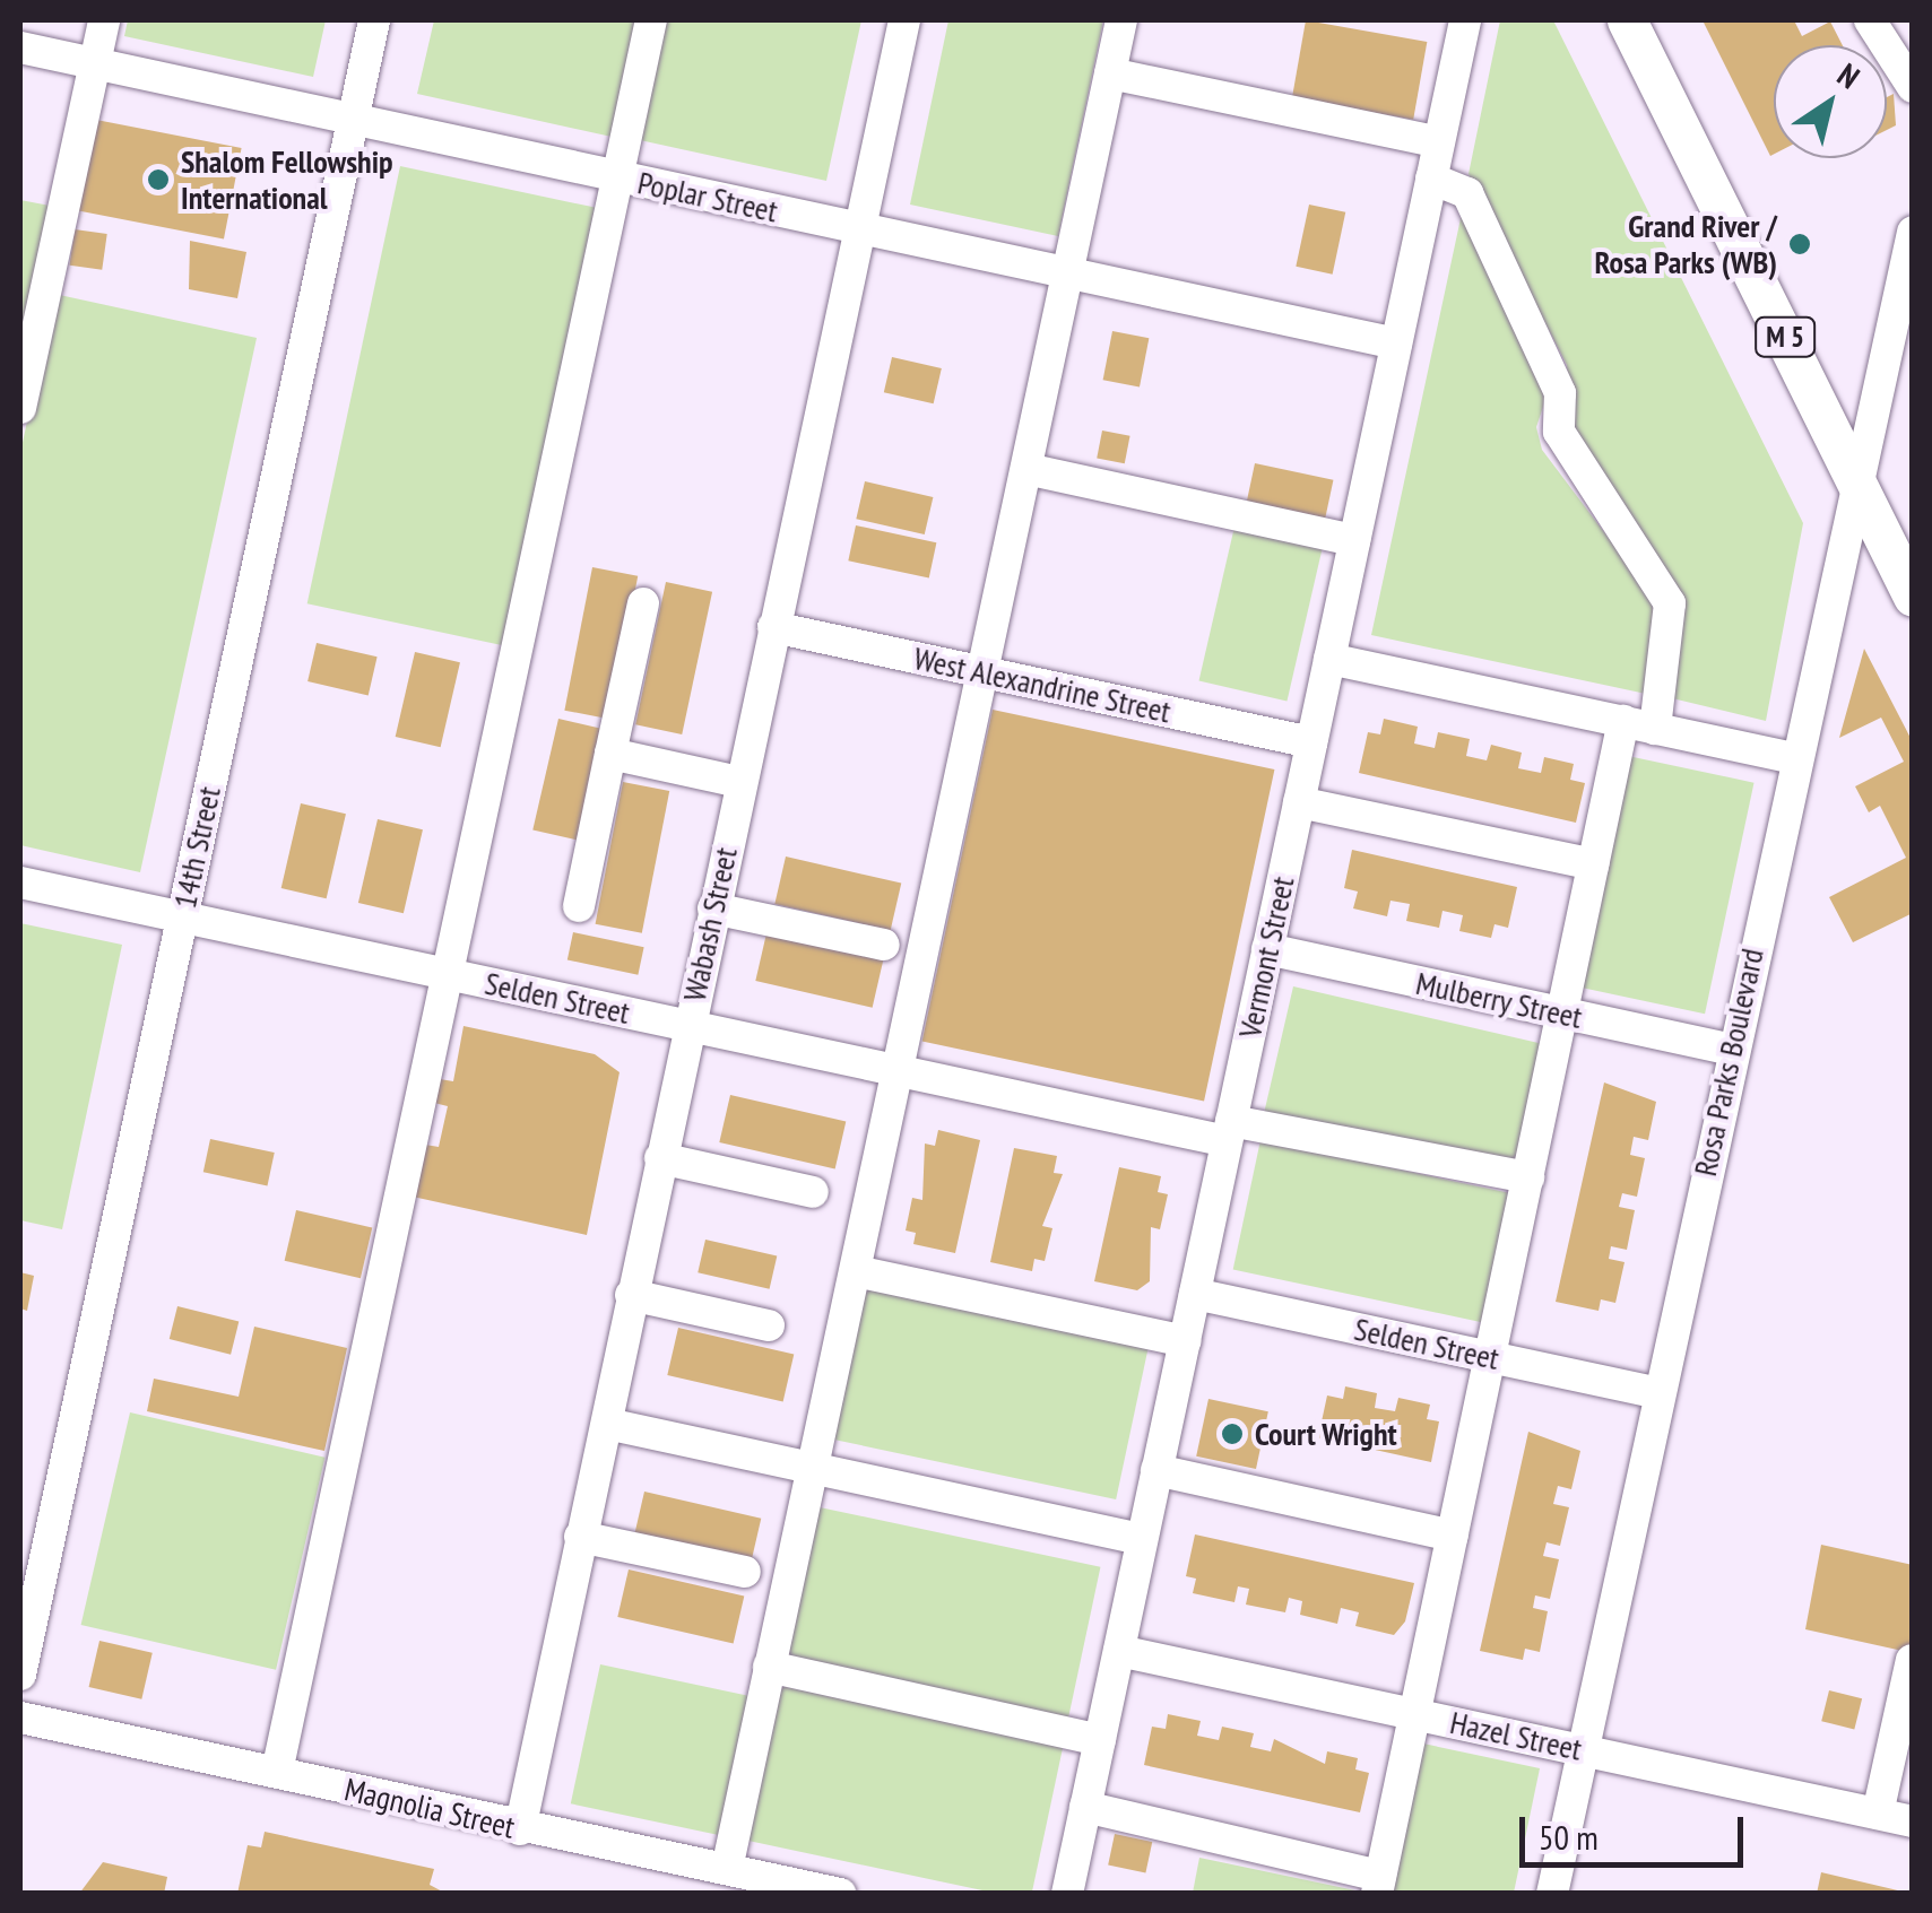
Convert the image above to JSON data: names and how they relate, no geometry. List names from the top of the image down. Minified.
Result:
{"streets":{"main road":["M 5"],"street":["Poplar Street","West Alexandrine Street","14th Street","Wabash Street","Vermont Street","Selden Street","Mulberry Street","Rosa Parks Boulevard","Hazel Street","Magnolia Street"]},"crossings":[["Poplar Street","14th Street"],["Poplar Street","Wabash Street"],["Poplar Street","Vermont Street"],["M 5","Rosa Parks Boulevard"],["West Alexandrine Street","Wabash Street"],["West Alexandrine Street","Vermont Street"],["14th Street","Selden Street"],["Wabash Street","Selden Street"],["Wabash Street","Magnolia Street"],["Vermont Street","Selden Street"],["Vermont Street","Mulberry Street"],["Vermont Street","Hazel Street"],["Selden Street","Rosa Parks Boulevard"],["Mulberry Street","Rosa Parks Boulevard"],["Rosa Parks Boulevard","Hazel Street"]],"places":["Shalom Fellowship International","Grand River / Rosa Parks (WB)","Court Wright"],"scale_bar":"50 m","north":"top right"}
